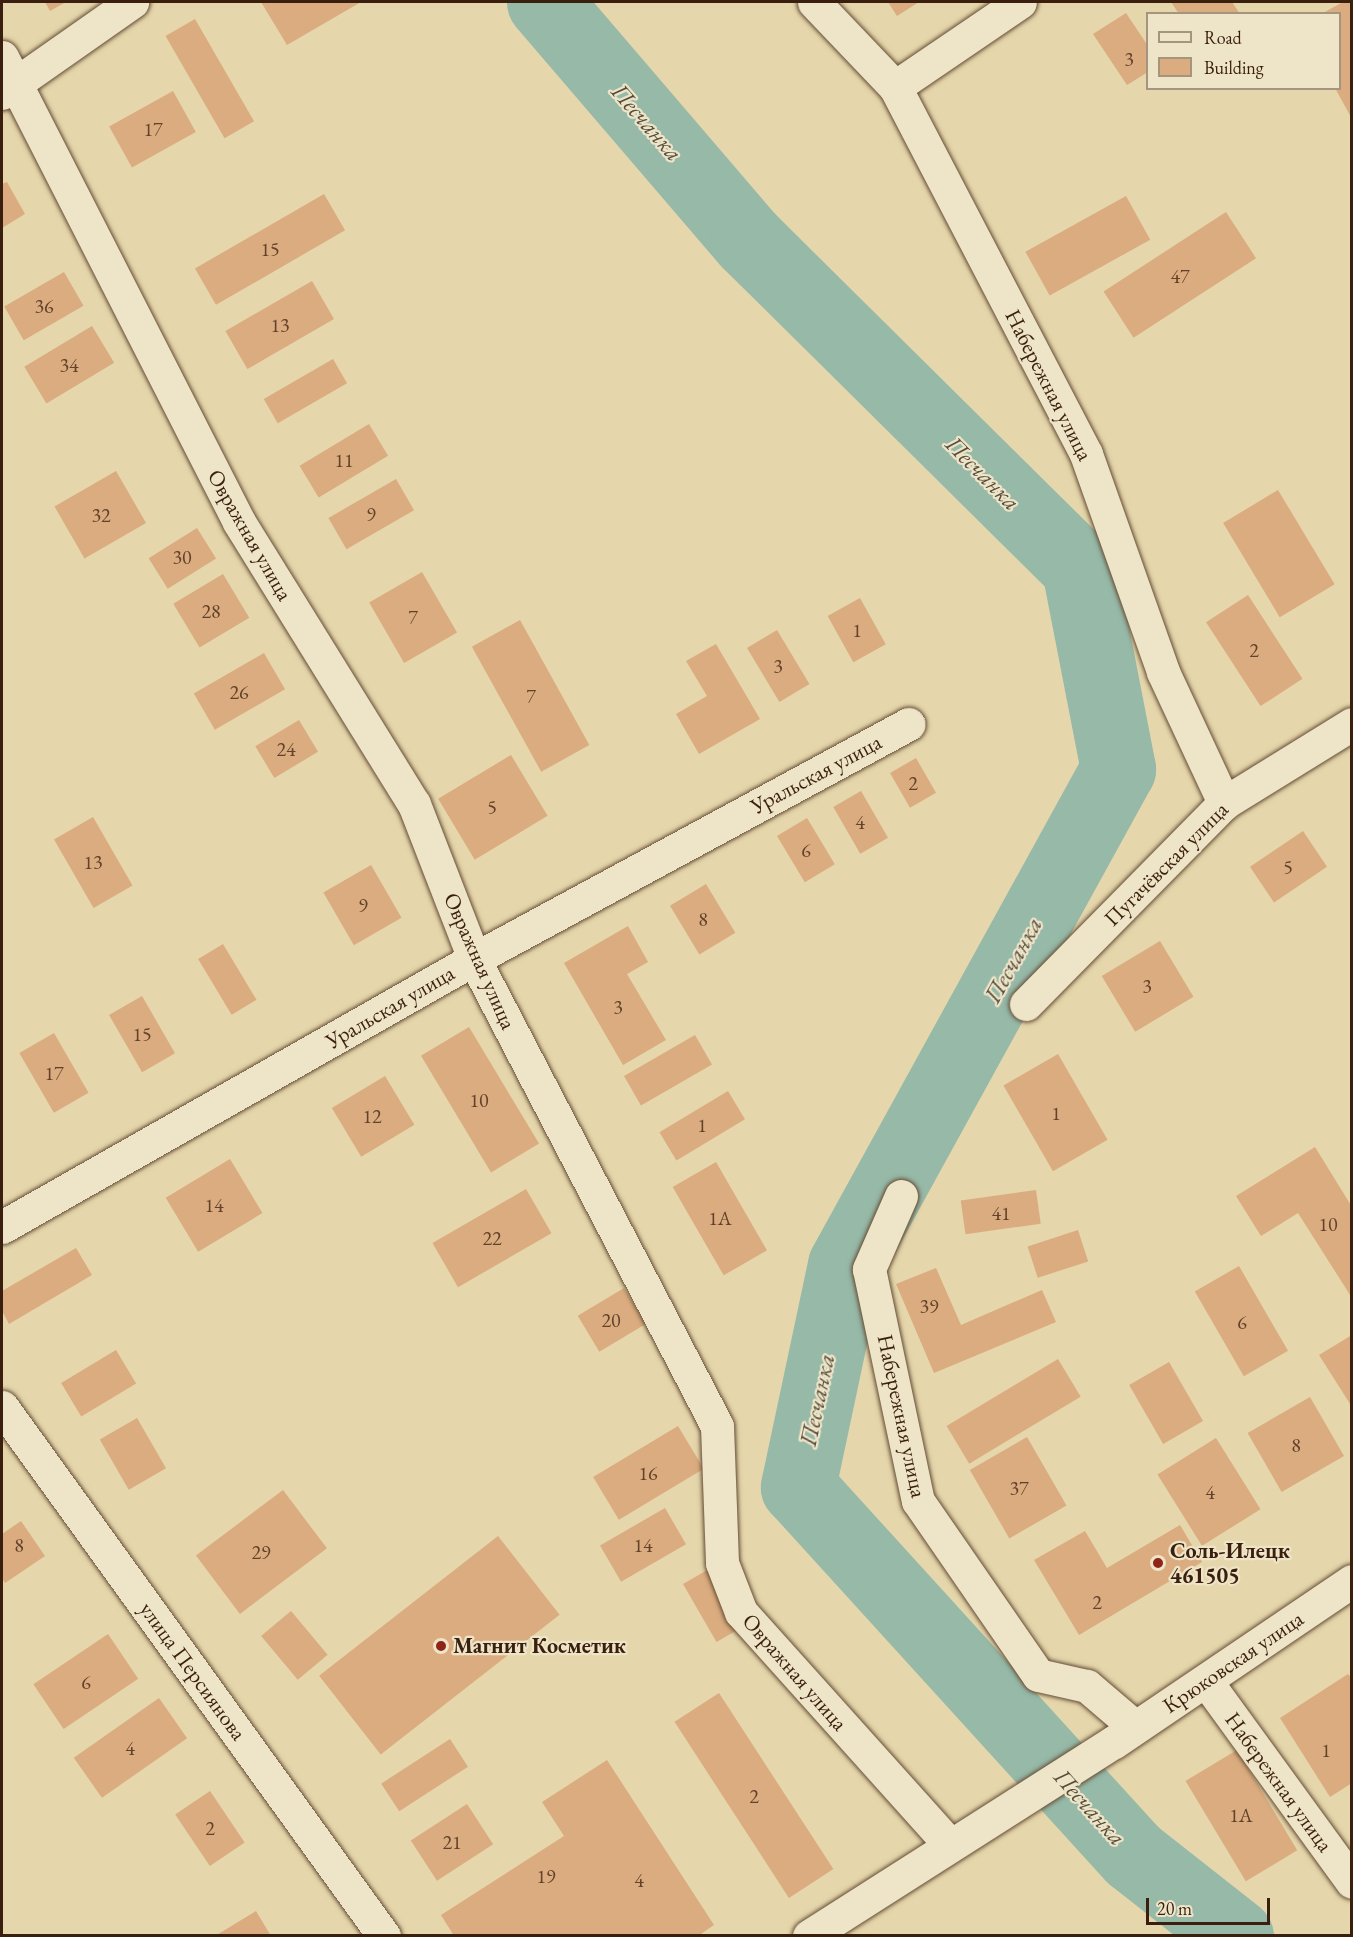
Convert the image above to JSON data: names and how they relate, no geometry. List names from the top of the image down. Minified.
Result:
{"streets":{"street":["Набережная улица","Овражная улица","Уральская улица","Пугачёвская улица","Крюковская улица","улица Персиянова"]},"crossings":[["Набережная улица","Пугачёвская улица"],["Набережная улица","Крюковская улица"],["Овражная улица","Уральская улица"],["Овражная улица","Крюковская улица"]],"water":["Песчанка"],"places":["Соль-Илецк 461505","Магнит Косметик"],"house_numbers":["3","17","15","47","36","13","34","11","9","32","30","28","7","1","2","3","26","7","24","2","5","4","6","13","5","9","8","3","3","15","17","10","1","12","1","14","41","1А","10","22","39","20","6","8","16","37","4","8","14","29","2","6","4","1","2","1А","2","21","19","4"],"legend":["Road","Building"],"scale_bar":"20 m"}
